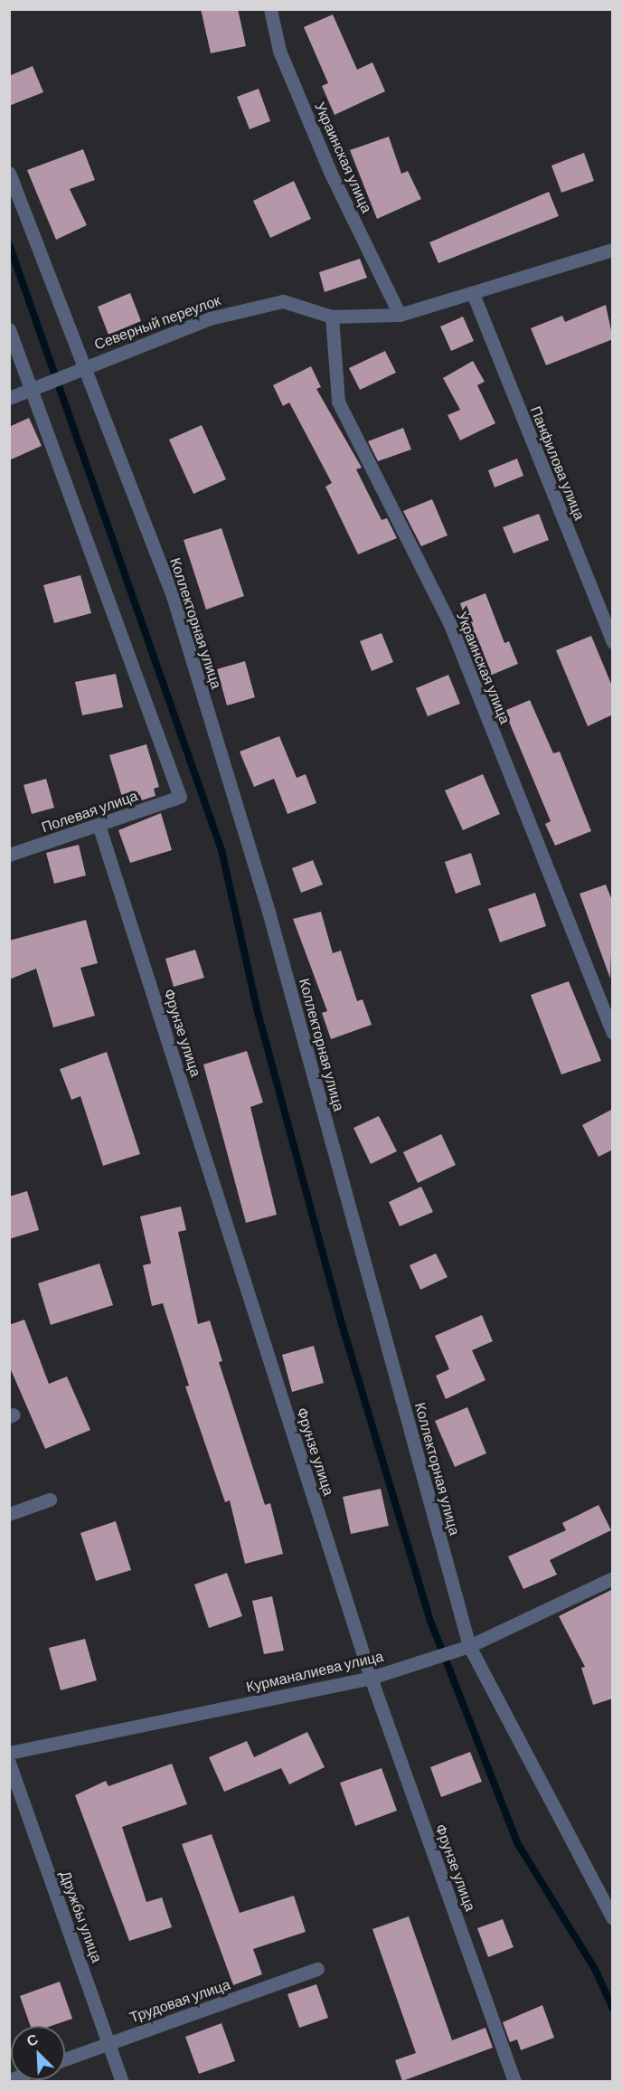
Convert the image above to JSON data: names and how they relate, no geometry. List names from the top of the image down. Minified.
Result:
{"streets":{"street":["Украинская улица","Северный переулок","Панфилова улица","Коллекторная улица","Полевая улица","Фрунзе улица","Курманалиева улица","Дружбы улица","Трудовая улица"]},"crossings":[["Украинская улица","Северный переулок"],["Северный переулок","Панфилова улица"],["Северный переулок","Коллекторная улица"],["Северный переулок","Полевая улица"],["Коллекторная улица","Курманалиева улица"],["Полевая улица","Фрунзе улица"],["Фрунзе улица","Курманалиева улица"],["Дружбы улица","Трудовая улица"]],"north":"top left"}
